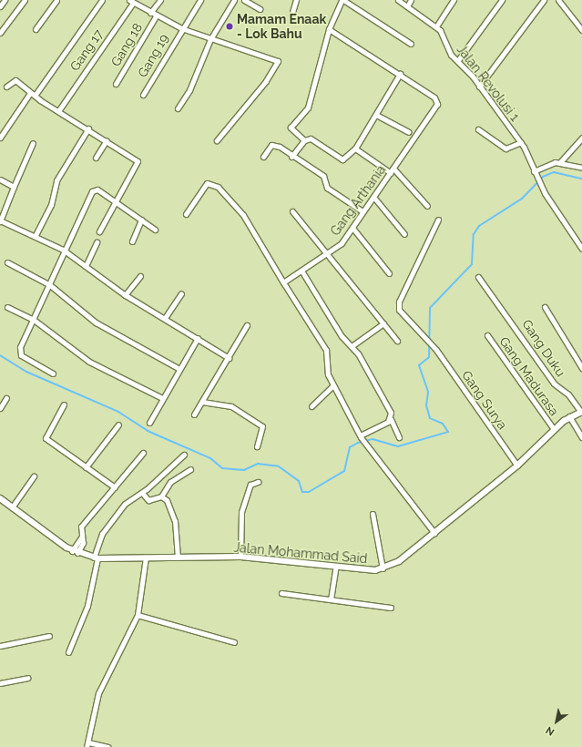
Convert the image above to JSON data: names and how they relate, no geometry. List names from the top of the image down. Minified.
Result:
{"streets":{"street":["Gang 18","Gang 17","Gang 19","Jalan Revolusi 1","Gang Arthania","Gang Duku","Gang Madurasa","Gang Surya","Jalan Mohammad Said"]},"crossings":[["Gang Duku","Jalan Mohammad Said"],["Gang Madurasa","Jalan Mohammad Said"],["Gang Surya","Jalan Mohammad Said"]],"places":["Mamam Enaak - Lok Bahu"],"north":"bottom left"}
